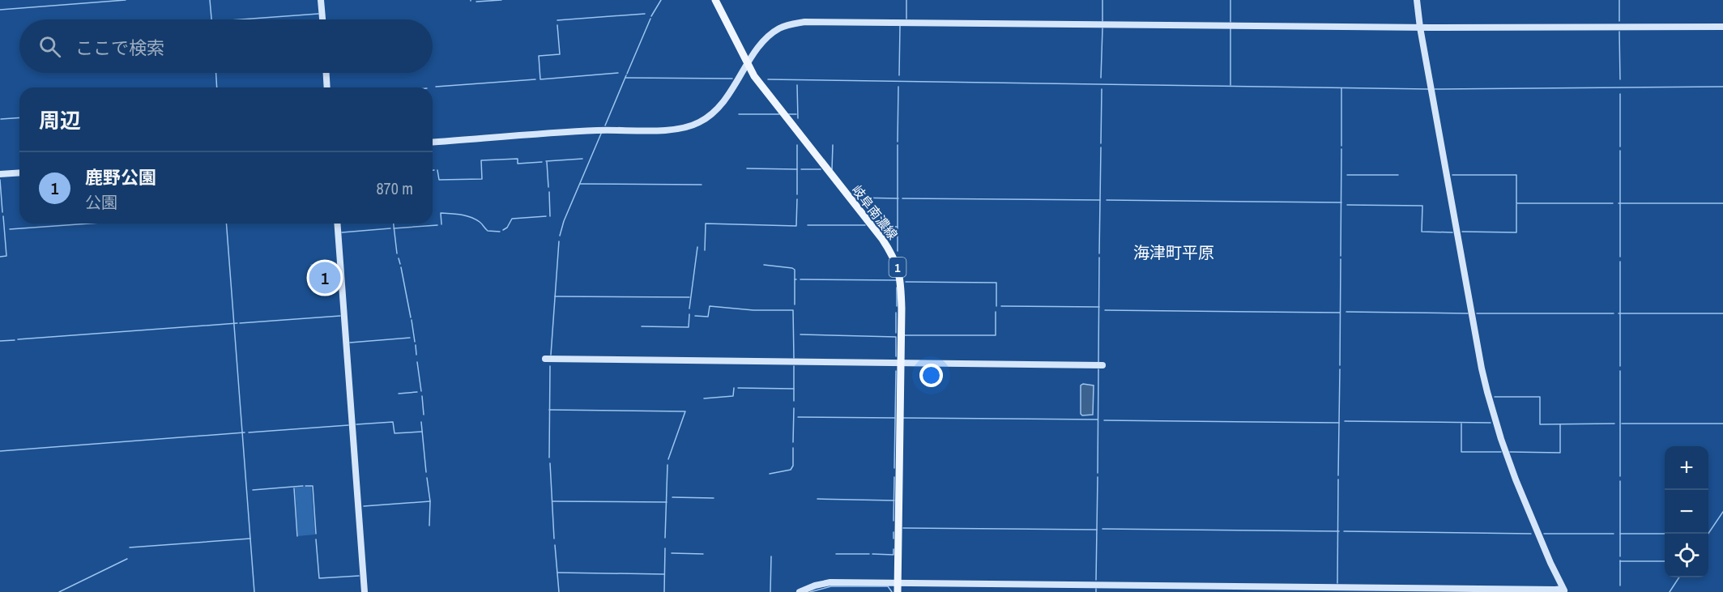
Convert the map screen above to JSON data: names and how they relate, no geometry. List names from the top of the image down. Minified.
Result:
{"streets":{"main road":["岐阜南濃線","1"]},"districts":["海津町平原"],"page":{"search":"ここで検索","heading":"周辺","list":[{"mark":"1","name":"鹿野公園","note":"公園","value":"870 m"}],"pins":"1","map_buttons":["+","−"]}}
